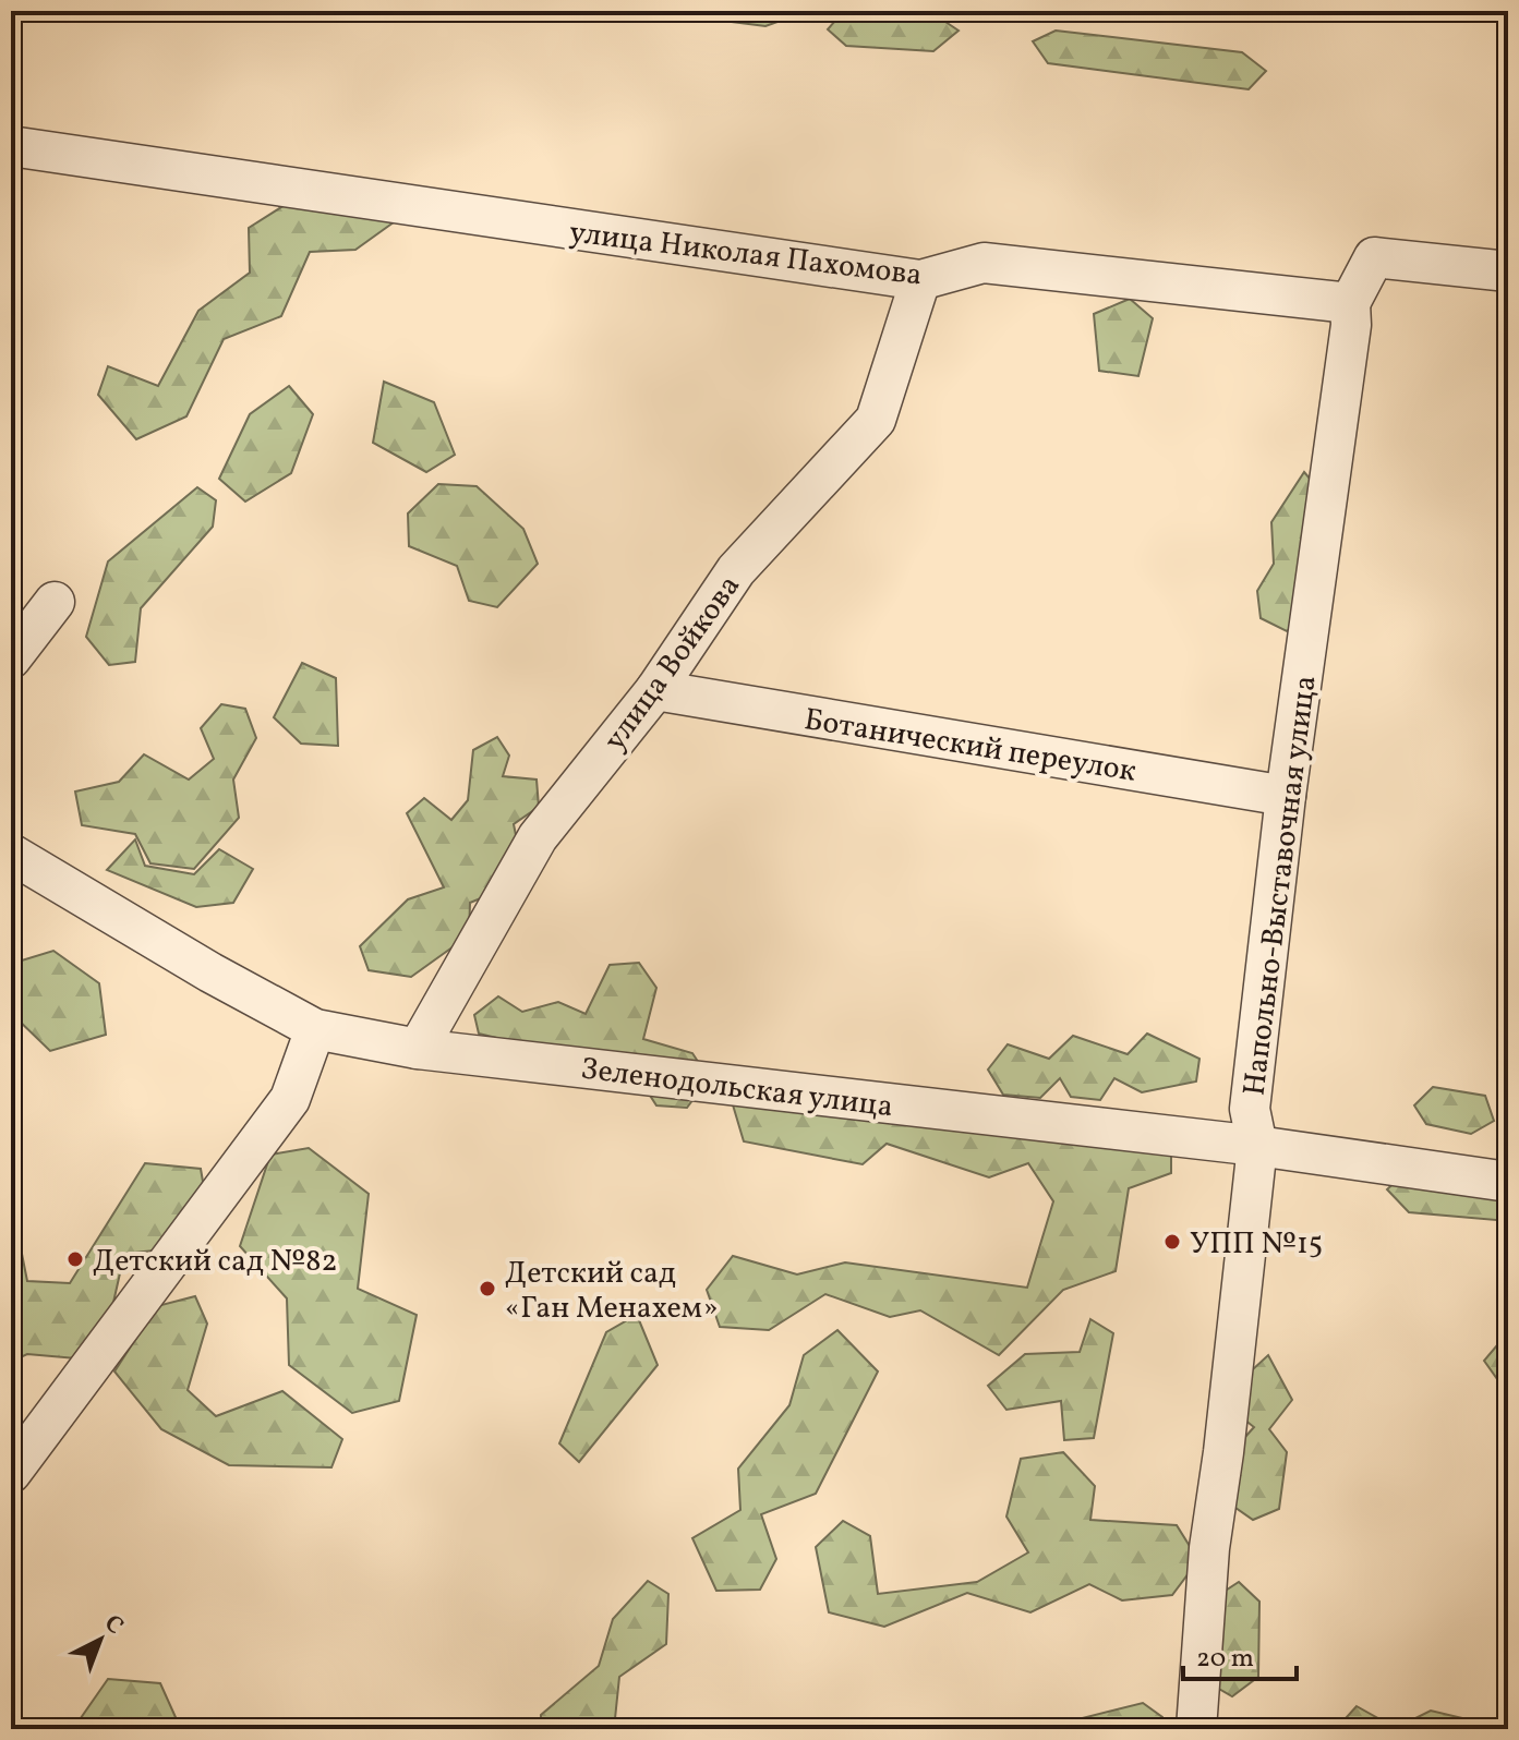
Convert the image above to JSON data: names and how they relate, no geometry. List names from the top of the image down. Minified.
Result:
{"streets":{"street":["улица Николая Пахомова","улица Войкова","Ботанический переулок","Напольно-Выставочная улица","Зеленодольская улица"]},"crossings":[["улица Николая Пахомова","улица Войкова"],["улица Николая Пахомова","Напольно-Выставочная улица"],["улица Войкова","Ботанический переулок"],["улица Войкова","Зеленодольская улица"],["Ботанический переулок","Напольно-Выставочная улица"],["Напольно-Выставочная улица","Зеленодольская улица"]],"places":["УПП №15","Детский сад №82","Детский сад «Ган Менахем»"],"scale_bar":"20 m","north":"top right"}
